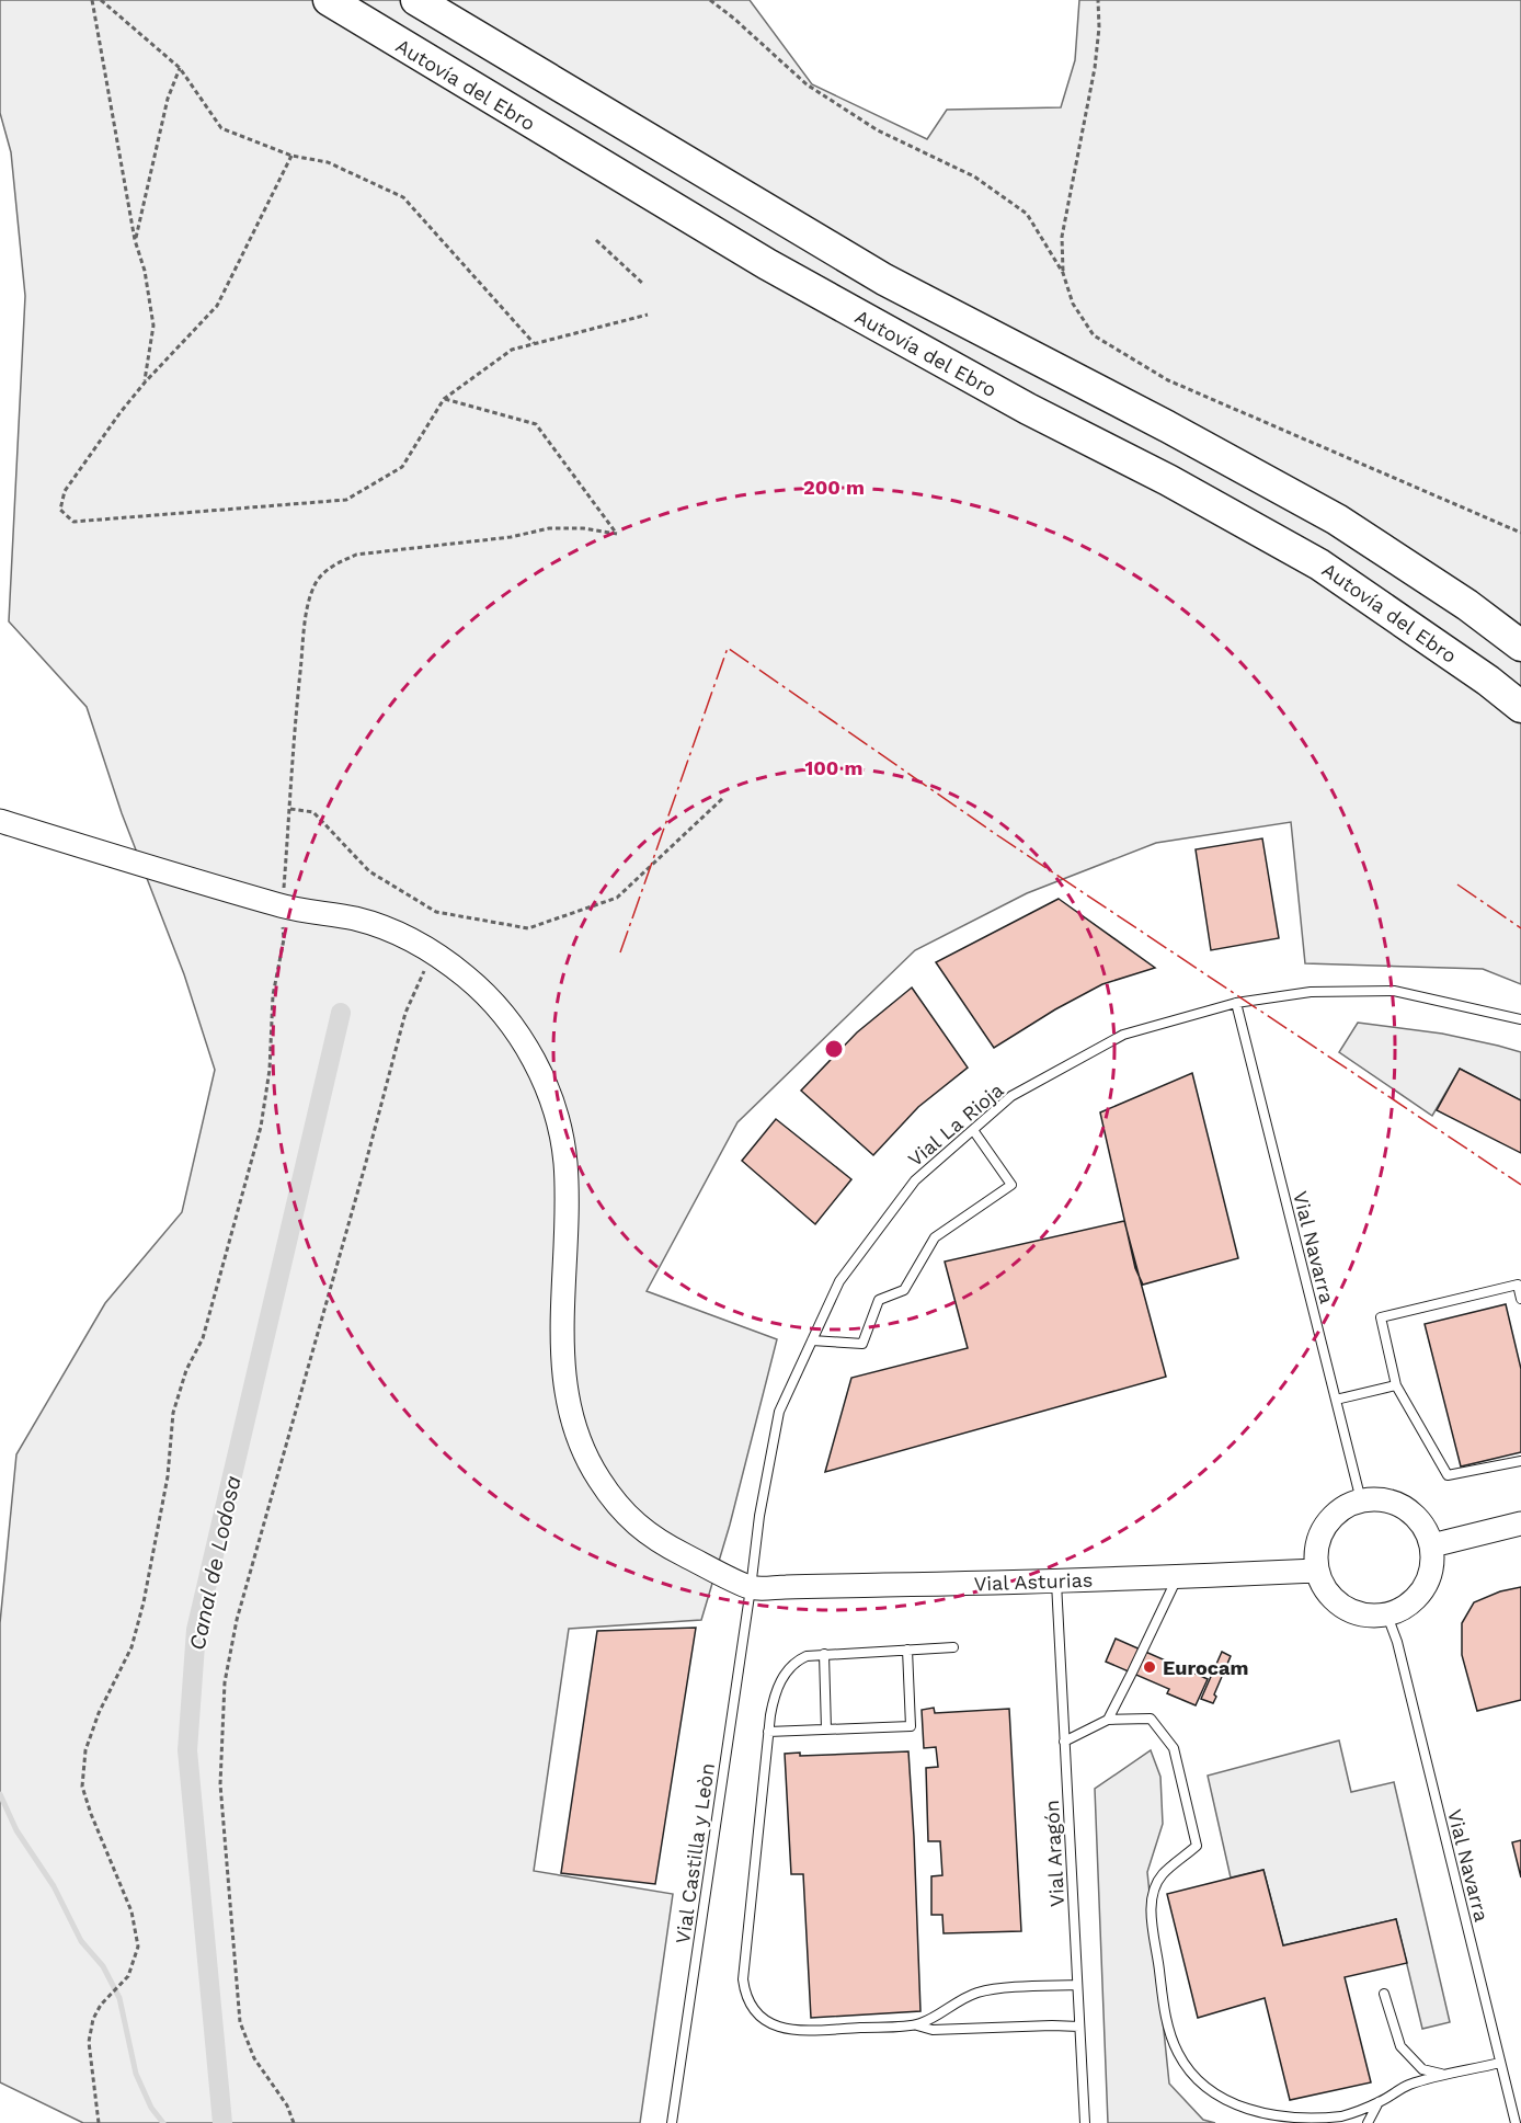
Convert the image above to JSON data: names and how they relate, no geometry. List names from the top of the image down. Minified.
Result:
{"streets":{"highway":["Autovía del Ebro"],"street":["Vial Asturias"],"lane":["Vial La Rioja","Vial Navarra","Vial Castilla y Leòn","Vial Aragón"]},"crossings":[["Vial La Rioja","Vial Navarra"],["Vial La Rioja","Vial Asturias"],["Vial La Rioja","Vial Castilla y Leòn"],["Vial Navarra","Vial Asturias"],["Vial Asturias","Vial Castilla y Leòn"],["Vial Asturias","Vial Aragón"]],"water":["Canal de Lodosa"],"places":["Eurocam"],"rings":["200 m","100 m"]}
